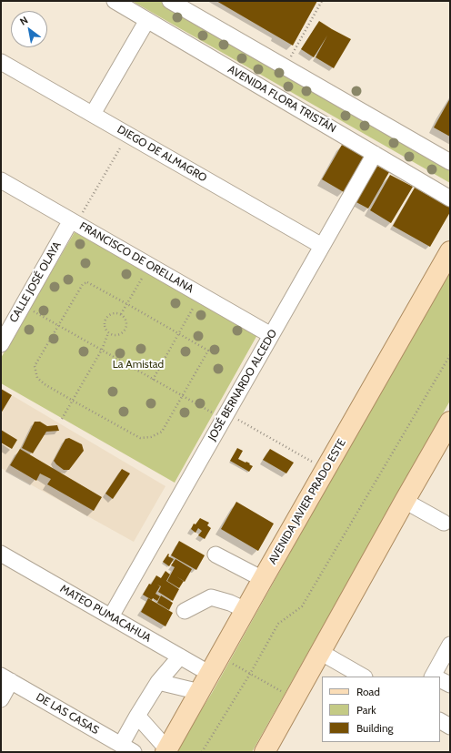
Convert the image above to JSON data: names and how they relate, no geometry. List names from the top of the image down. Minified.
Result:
{"streets":{"main road":["AVENIDA JAVIER PRADO ESTE"],"street":["AVENIDA FLORA TRISTÁN","DIEGO DE ALMAGRO","FRANCISCO DE ORELLANA","CALLE JOSÉ OLAYA","JOSÉ BERNARDO ALCEDO","MATEO PUMACAHUA","DE LAS CASAS"]},"crossings":[["AVENIDA FLORA TRISTÁN","JOSÉ BERNARDO ALCEDO"],["DIEGO DE ALMAGRO","JOSÉ BERNARDO ALCEDO"],["FRANCISCO DE ORELLANA","CALLE JOSÉ OLAYA"],["FRANCISCO DE ORELLANA","JOSÉ BERNARDO ALCEDO"],["JOSÉ BERNARDO ALCEDO","MATEO PUMACAHUA"],["AVENIDA JAVIER PRADO ESTE","MATEO PUMACAHUA"]],"parks":["La Amistad"],"legend":["Road","Park","Building"],"north":"top left"}
